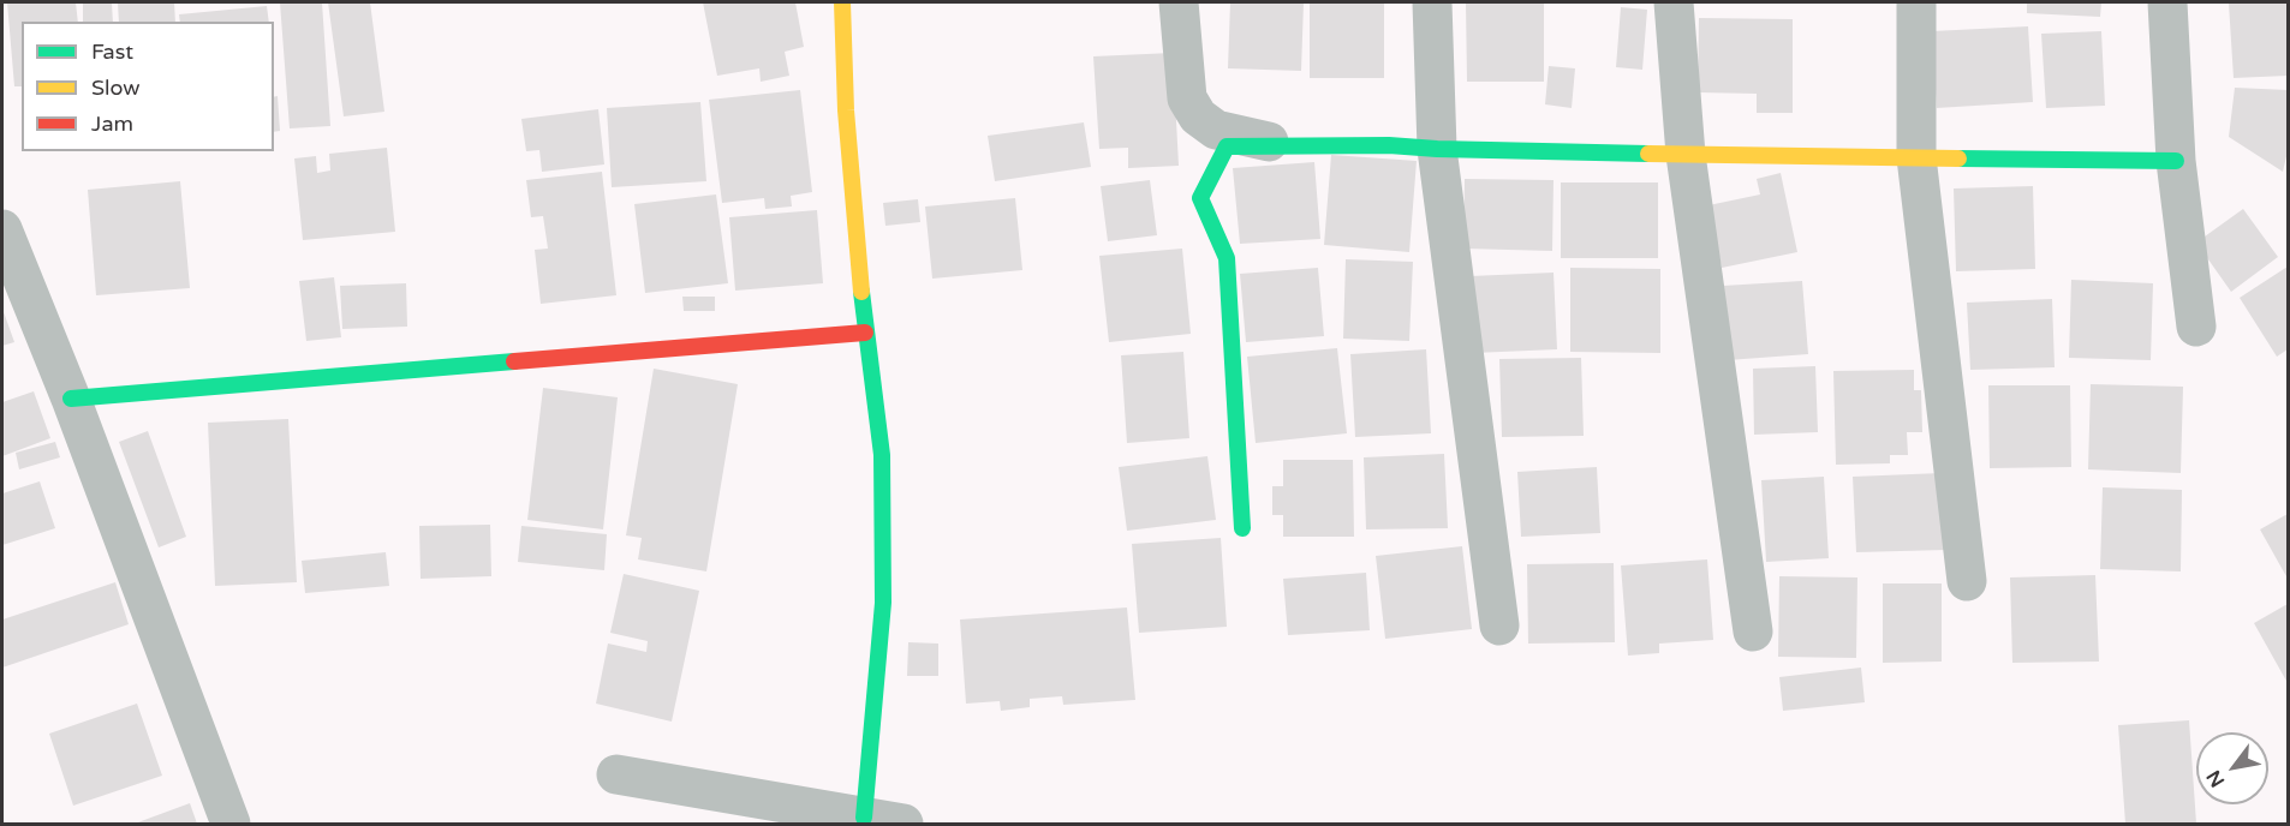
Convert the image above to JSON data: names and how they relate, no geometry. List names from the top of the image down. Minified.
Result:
{"legend":["Fast","Slow","Jam"],"north":"bottom left"}
